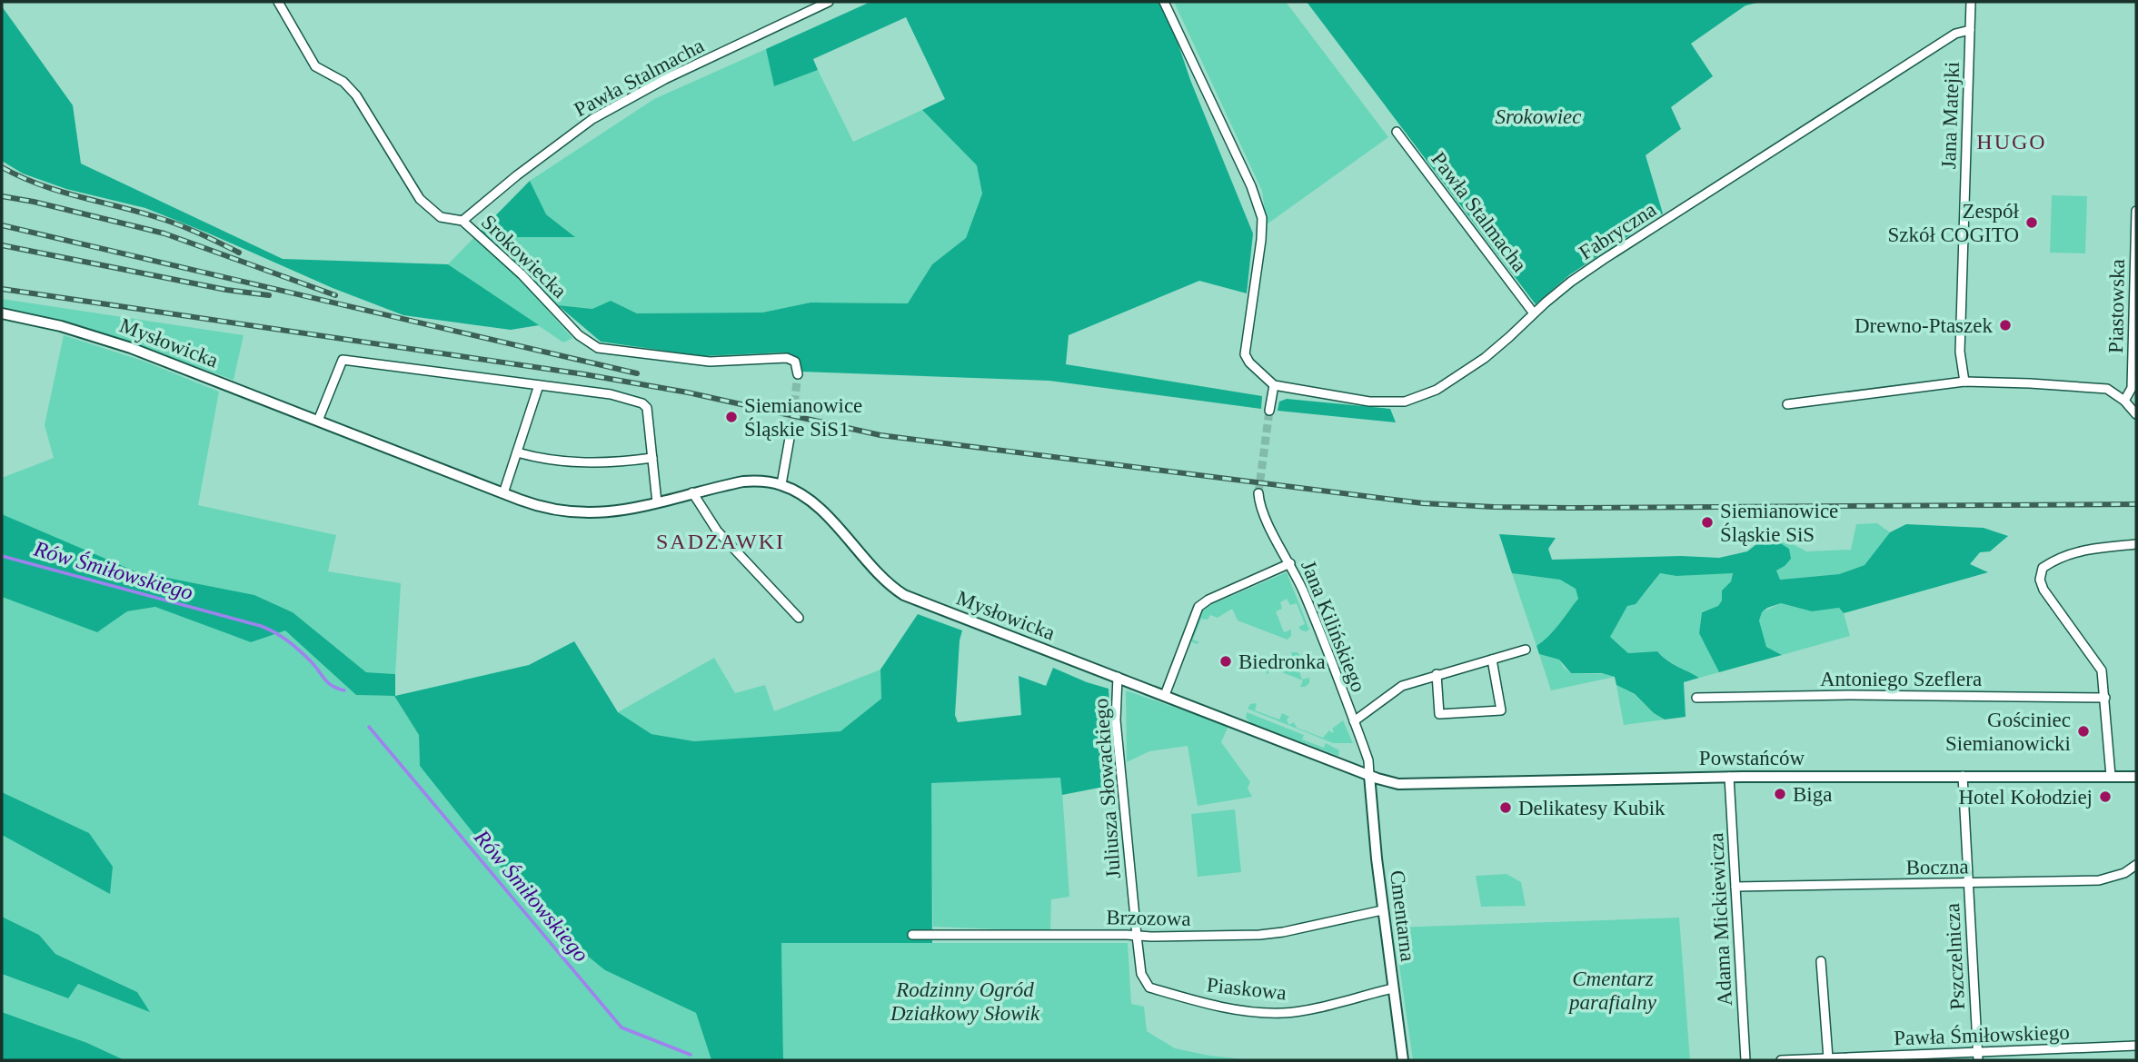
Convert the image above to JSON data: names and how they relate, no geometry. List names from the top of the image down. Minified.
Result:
{"streets":{"street":["Pawła Stalmacha","Jana Matejki","Fabryczna","Srokowiecka","Piastowska","Mysłowicka","Jana Kilińskiego","Antoniego Szeflera","Powstańców","Juliusza Słowackiego","Boczna","Cmentarna","Brzozowa","Adama Mickiewicza","Pszczelnicza","Piaskowa","Pawła Śmiłowskiego"]},"crossings":[["Pawła Stalmacha","Fabryczna"],["Pawła Stalmacha","Srokowiecka"],["Jana Matejki","Fabryczna"],["Mysłowicka","Jana Kilińskiego"],["Mysłowicka","Powstańców"],["Mysłowicka","Juliusza Słowackiego"],["Mysłowicka","Cmentarna"],["Jana Kilińskiego","Powstańców"],["Jana Kilińskiego","Cmentarna"],["Powstańców","Cmentarna"],["Powstańców","Adama Mickiewicza"],["Powstańców","Pszczelnicza"],["Juliusza Słowackiego","Brzozowa"],["Juliusza Słowackiego","Piaskowa"],["Boczna","Adama Mickiewicza"],["Boczna","Pszczelnicza"],["Cmentarna","Brzozowa"],["Cmentarna","Piaskowa"],["Brzozowa","Piaskowa"],["Pszczelnicza","Pawła Śmiłowskiego"]],"districts":["HUGO","SADZAWKI"],"water":["Rów Śmiłowskiego"],"parks":["Srokowiec","Cmentarz parafialny","Rodzinny Ogród Działkowy Słowik"],"places":["Zespół Szkół COGITO","Drewno-Ptaszek","Siemianowice Śląskie SiS1","Siemianowice Śląskie SiS","Biedronka","Gościniec Siemianowicki","Biga","Hotel Kołodziej","Delikatesy Kubik"]}
